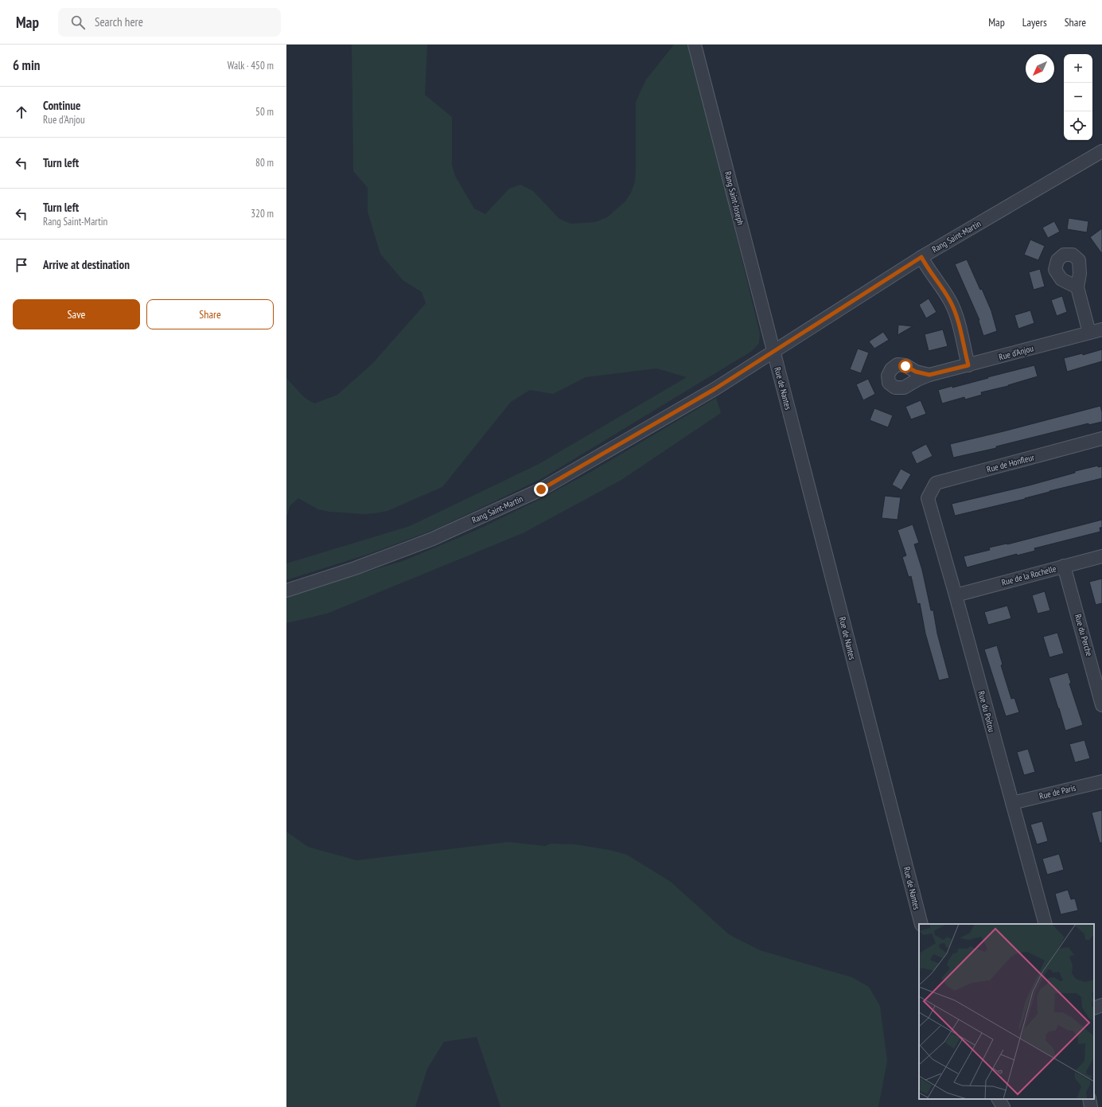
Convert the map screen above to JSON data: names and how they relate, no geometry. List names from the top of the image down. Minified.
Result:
{"streets":{"street":["Rang Saint-Joseph","Rang Saint-Martin","Rue d'Anjou","Rue de Nantes","Rue de Honfleur","Rue de la Rochelle","Rue du Perche","Rue du Poitou","Rue de Paris"]},"crossings":[["Rang Saint-Joseph","Rang Saint-Martin"],["Rang Saint-Joseph","Rue de Nantes"],["Rang Saint-Martin","Rue de Nantes"],["Rue de Honfleur","Rue du Poitou"],["Rue de la Rochelle","Rue du Perche"],["Rue de la Rochelle","Rue du Poitou"],["Rue du Poitou","Rue de Paris"]],"north":"bottom left","page":{"header":"Map","search":"Search here","nav":["Map","Layers","Share"],"heading":["6 min","Walk · 450 m"],"map_buttons":["+","−"],"list":[["Continue","Rue d'Anjou","50 m"],["Turn left","80 m"],["Turn left","Rang Saint-Martin","320 m"],"Arrive at destination"],"buttons":["Save","Share"]}}
